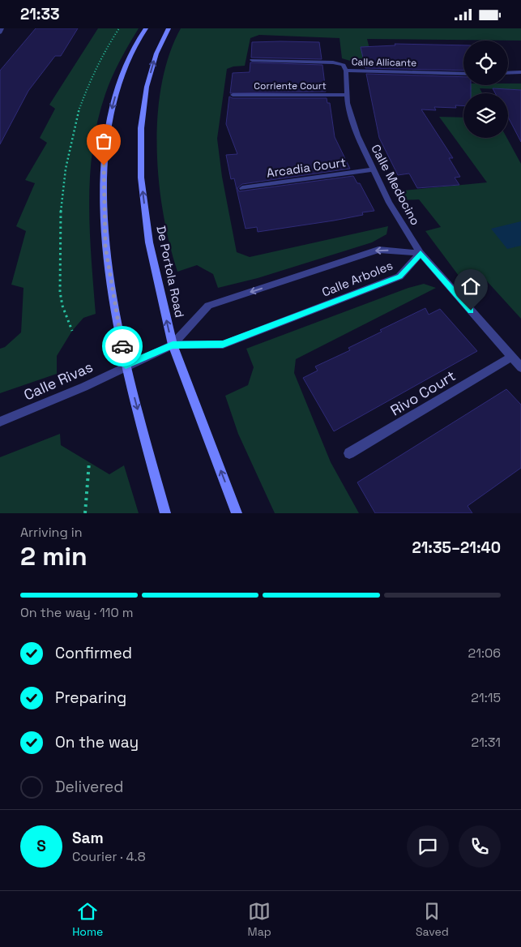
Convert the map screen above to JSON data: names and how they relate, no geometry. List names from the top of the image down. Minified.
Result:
{"streets":{"main road":["De Portola Road"],"street":["Calle Allicante","Corriente Court","Arcadia Court","Calle Medocino","Calle Arboles","Calle Rivas","Rivo Court"]},"crossings":[["Calle Allicante","Calle Medocino"],["Corriente Court","Calle Medocino"],["Arcadia Court","Calle Medocino"],["Calle Medocino","Calle Arboles"],["Calle Medocino","Rivo Court"],["De Portola Road","Calle Arboles"],["De Portola Road","Calle Rivas"],["Calle Arboles","Calle Rivas"]],"page":{"status":"21:33","heading":["2 min","Arriving in","21:35–21:40"],"panel":["Sam","Courier · 4.8"],"bar":"On the way · 110 m","list":[["Confirmed","21:06"],["Preparing","21:15"],["On the way","21:31"],"Delivered"],"round":"S","tabs":["Home","Map","Saved"]}}
